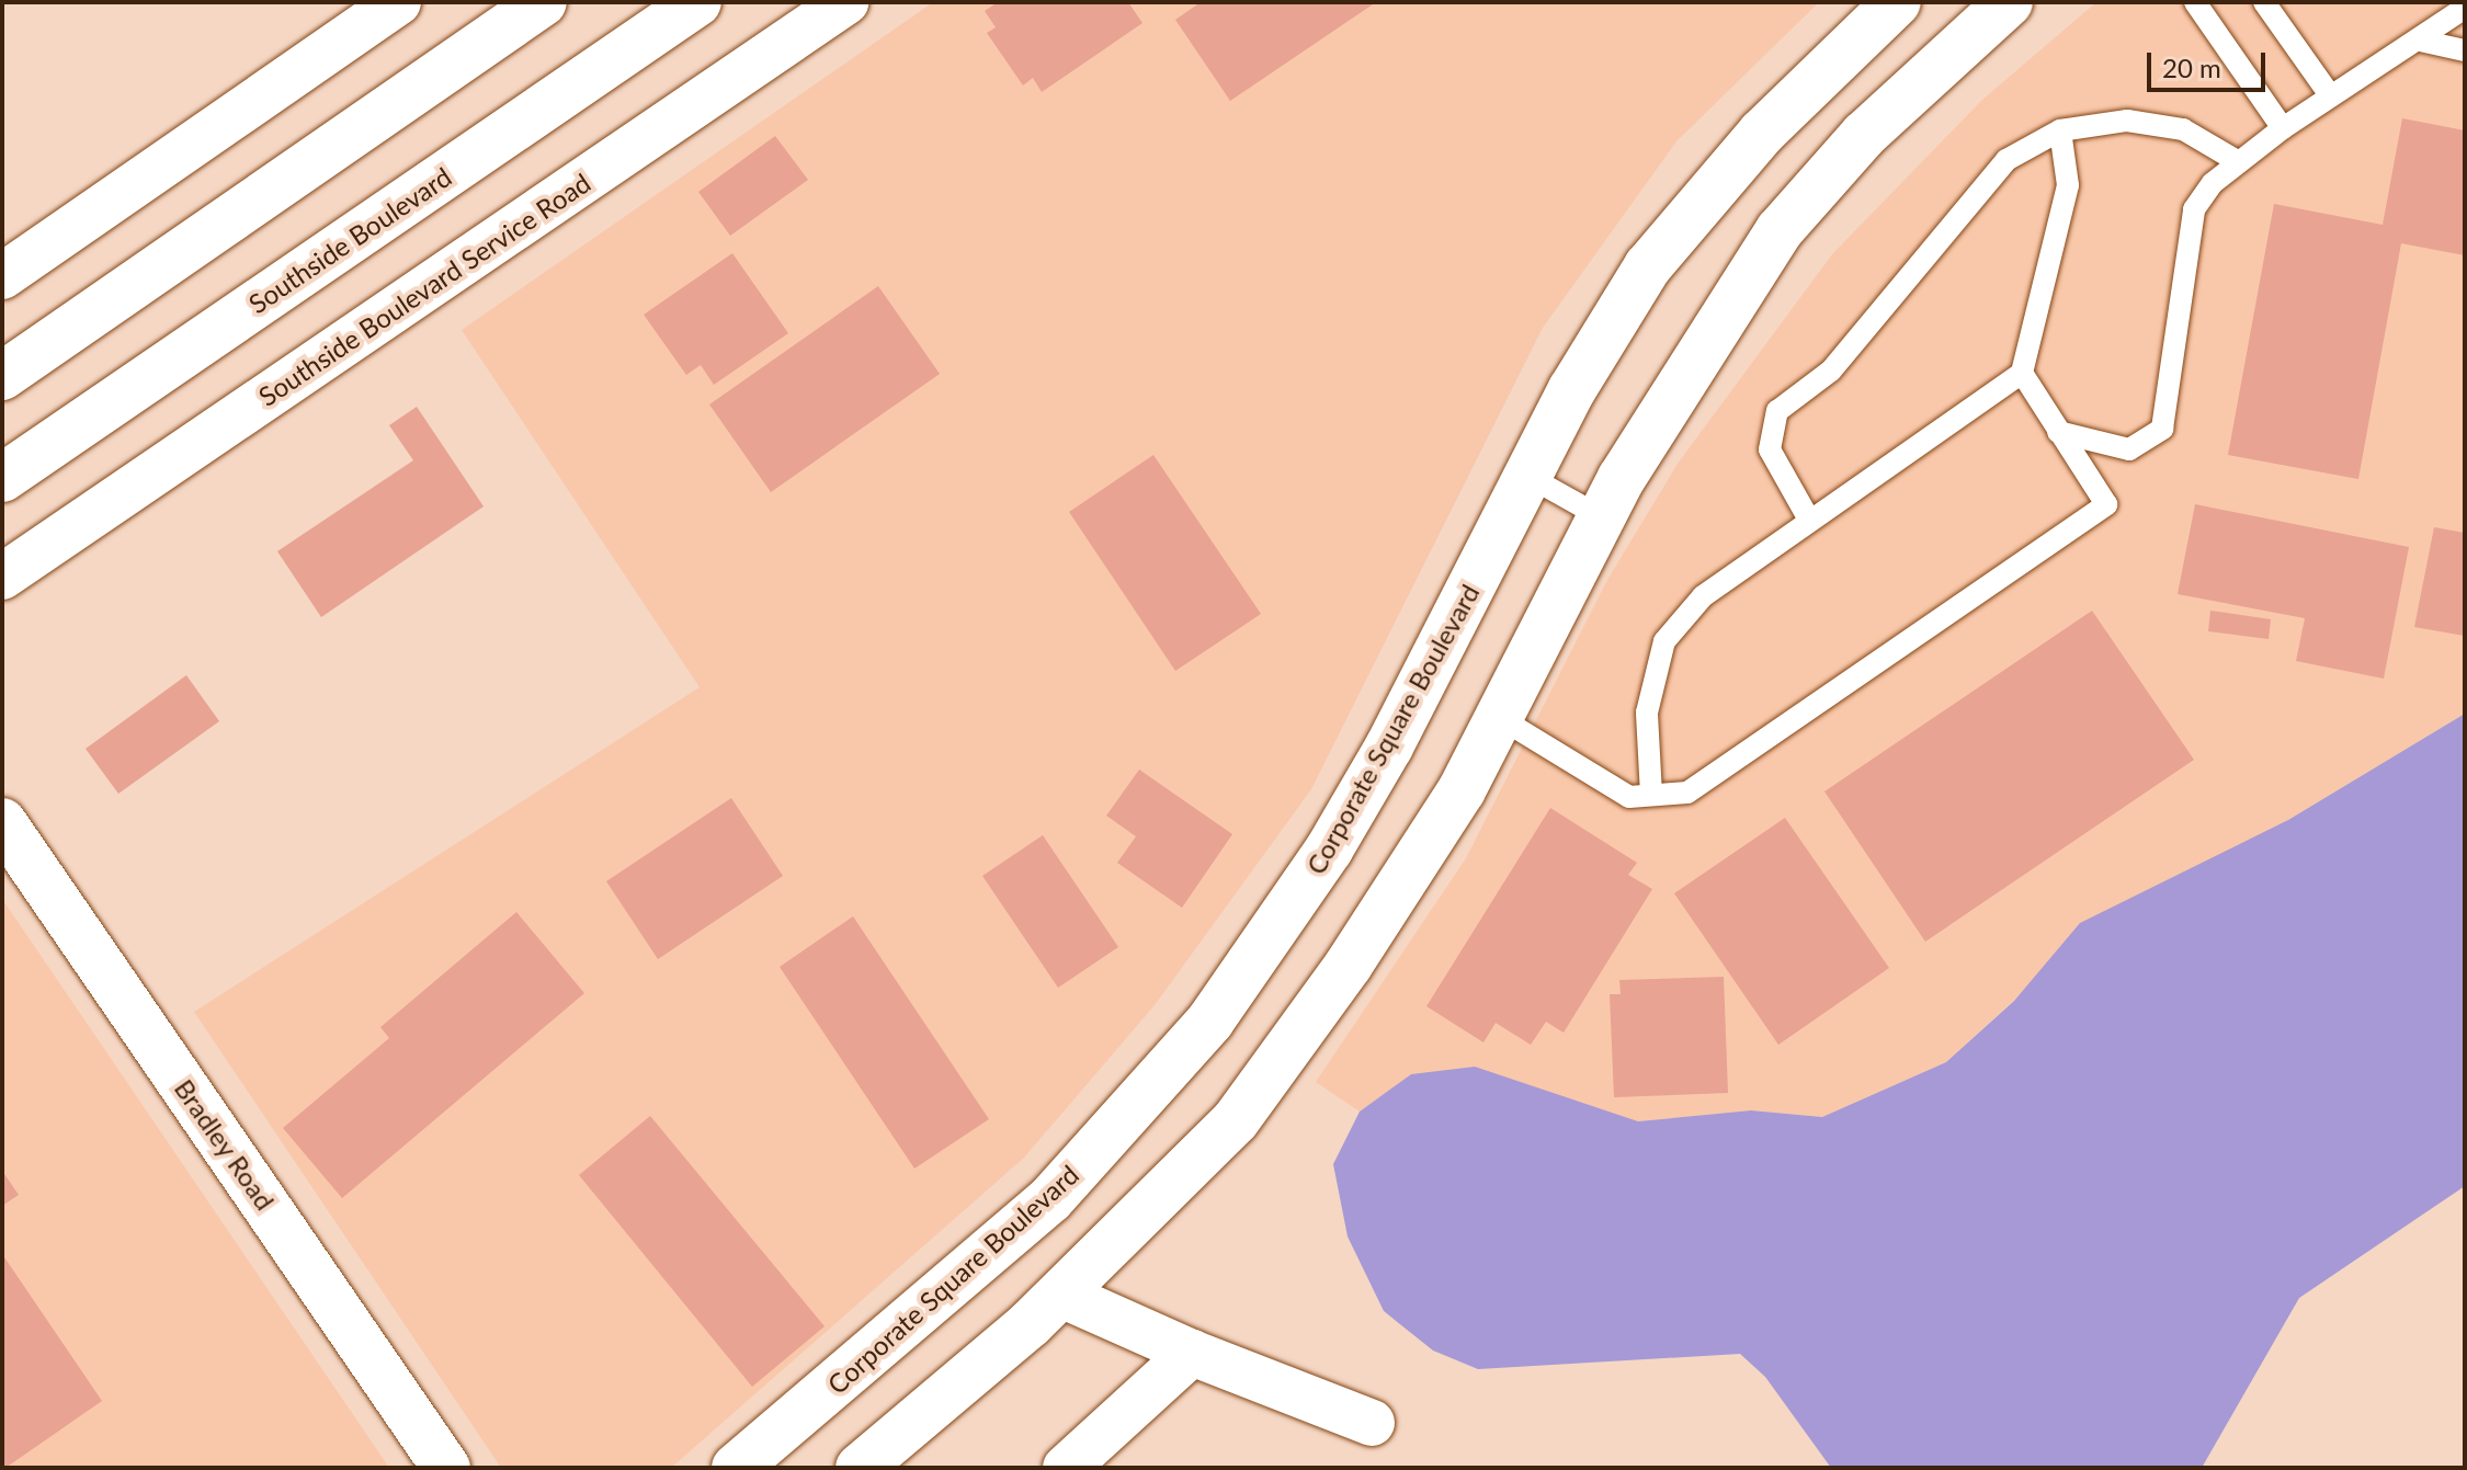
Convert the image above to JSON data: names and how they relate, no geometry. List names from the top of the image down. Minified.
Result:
{"streets":{"main road":["Southside Boulevard","Corporate Square Boulevard","Bradley Road"],"street":["Southside Boulevard Service Road"]},"scale_bar":"20 m"}
